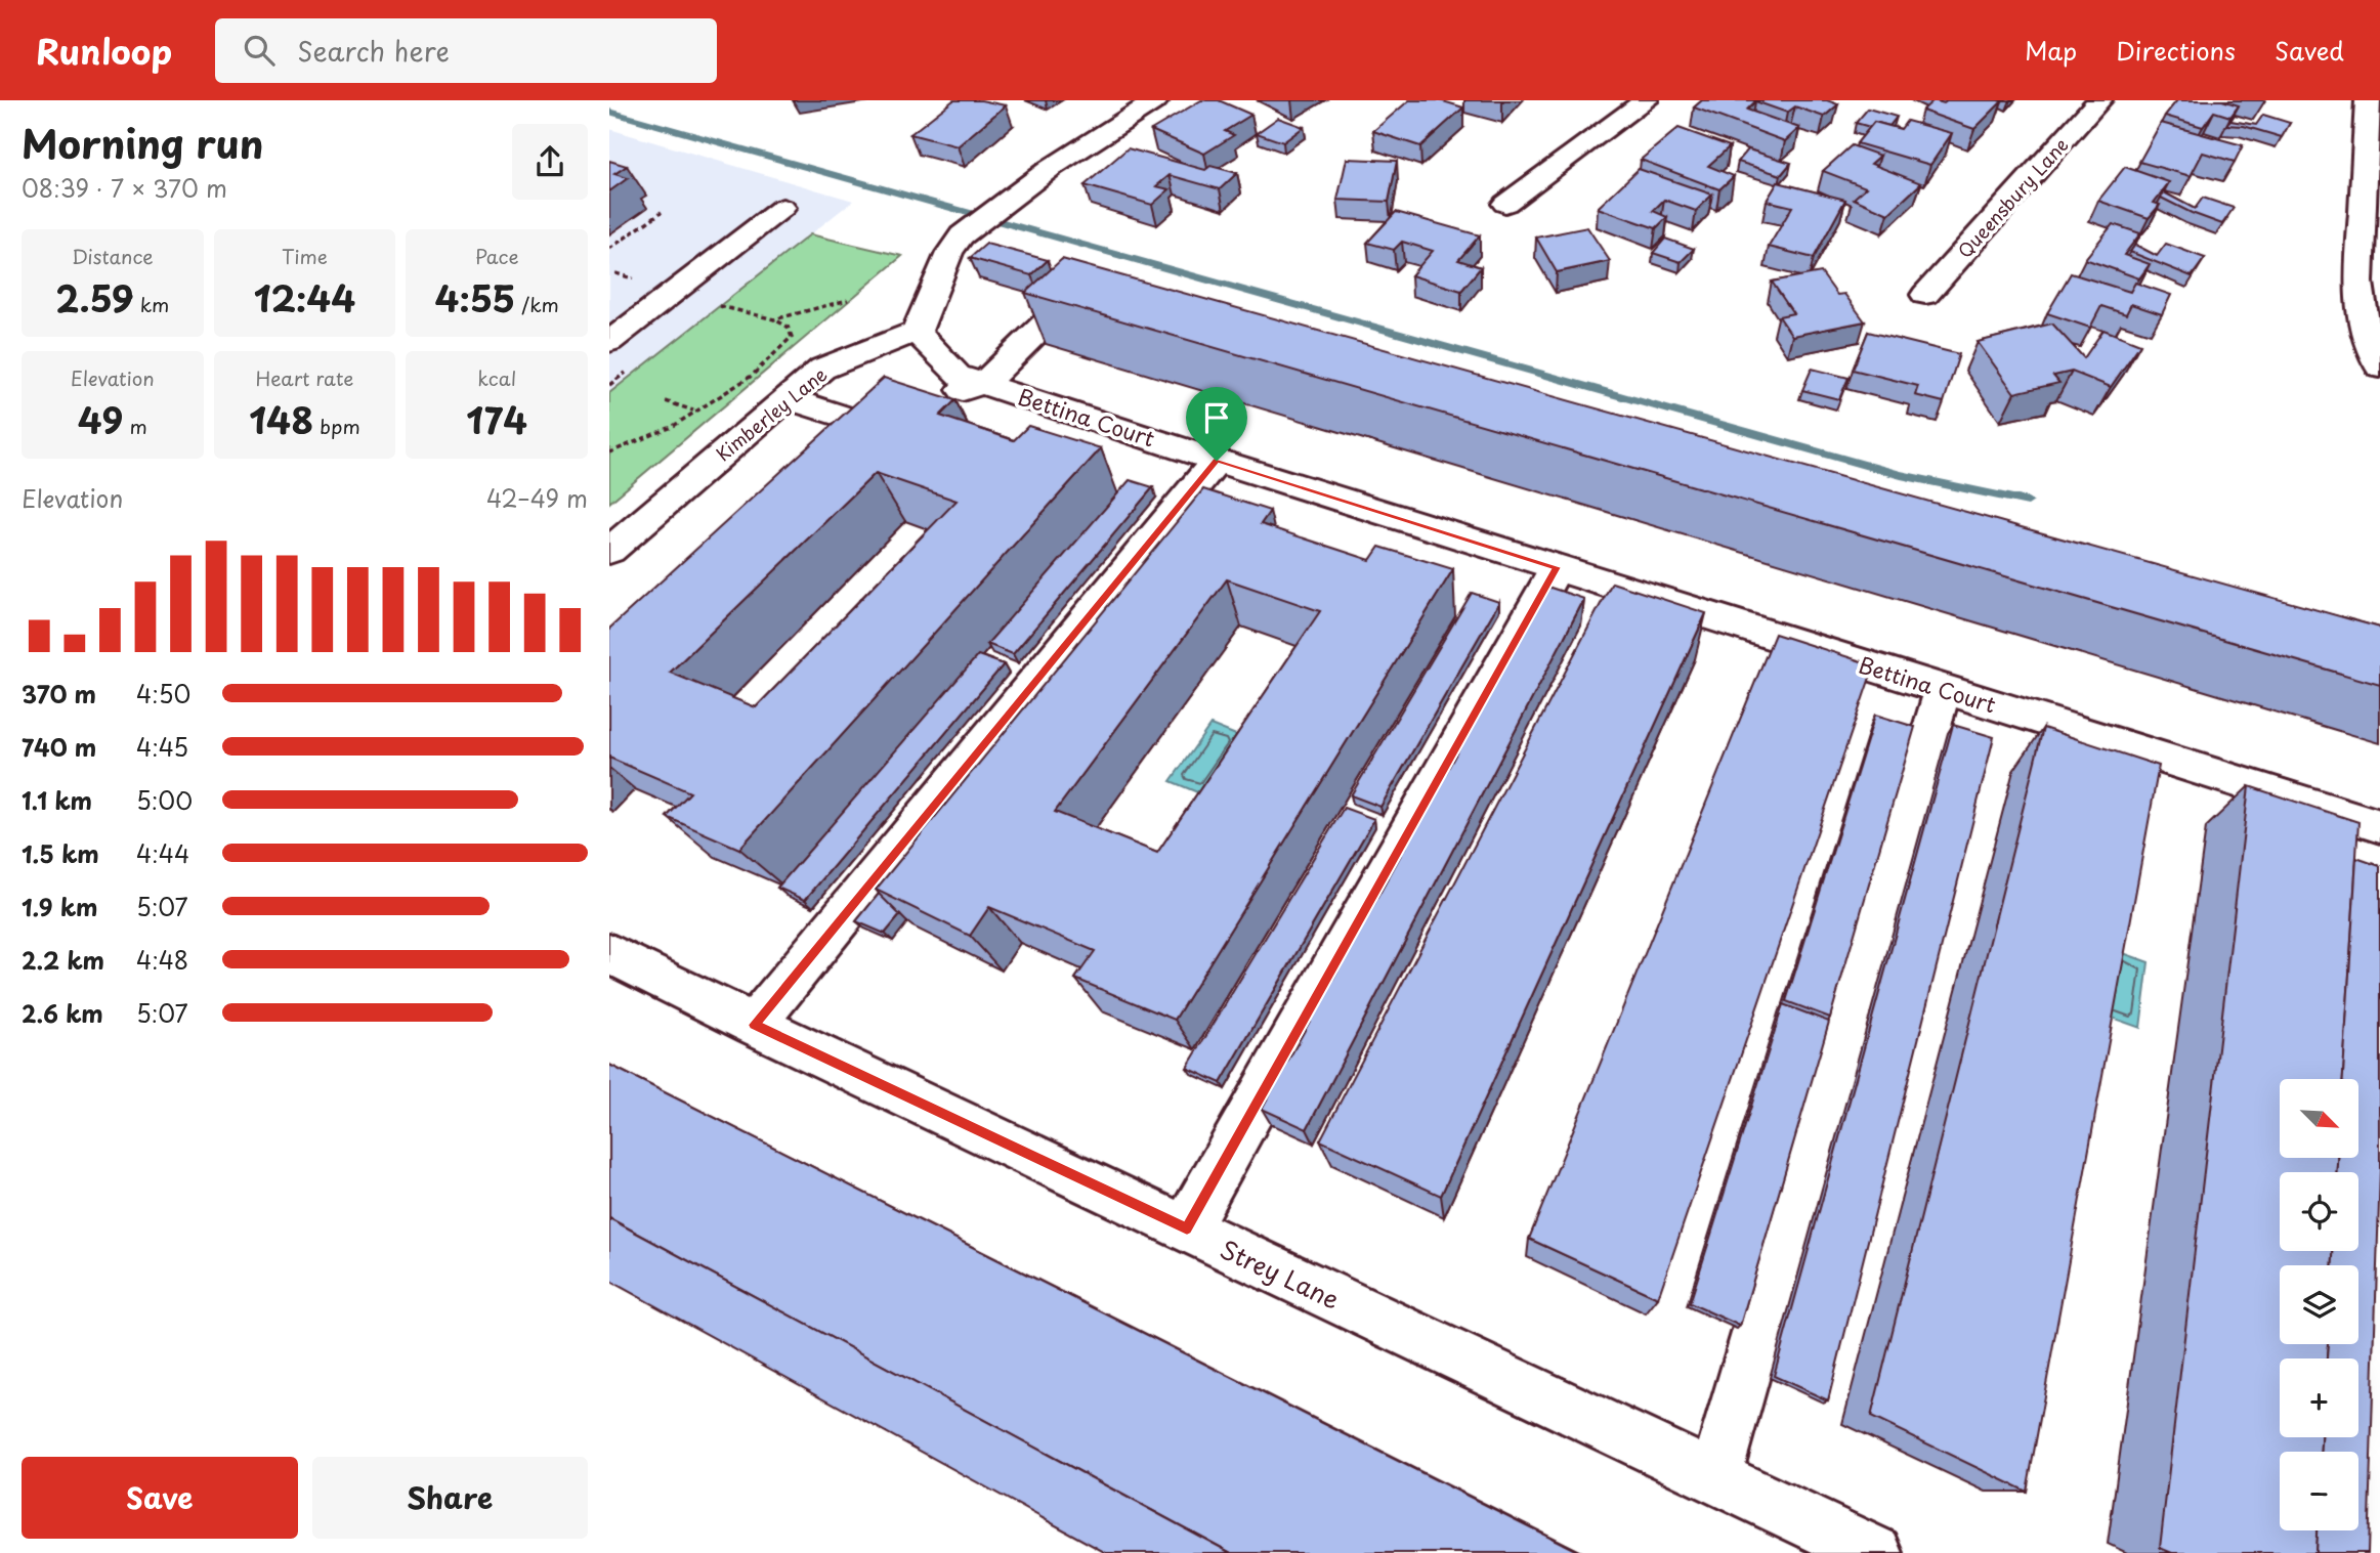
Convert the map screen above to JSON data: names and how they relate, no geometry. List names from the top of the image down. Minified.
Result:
{"streets":{"street":["Queensbury Lane","Kimberley Lane","Bettina Court","Strey Lane"]},"crossings":[["Kimberley Lane","Bettina Court"]],"north":"bottom right","page":{"header":"Runloop","search":"Search here","nav":["Map","Directions","Saved"],"heading":["Morning run","08:39 · 7 × 370 m"],"stats":[["Distance","2.59 km"],["Time","12:44"],["Pace","4:55 /km"],["Elevation","49 m"],["Heart rate","148 bpm"],["kcal","174"]],"chart":["Elevation","42–49 m"],"list":[{"name":"370 m","note":"4:50"},{"name":"740 m","note":"4:45"},{"name":"1.1 km","note":"5:00"},{"name":"1.5 km","note":"4:44"},{"name":"1.9 km","note":"5:07"},{"name":"2.2 km","note":"4:48"},{"name":"2.6 km","note":"5:07"}],"map_buttons":["+","−"],"buttons":["Save","Share"]}}
